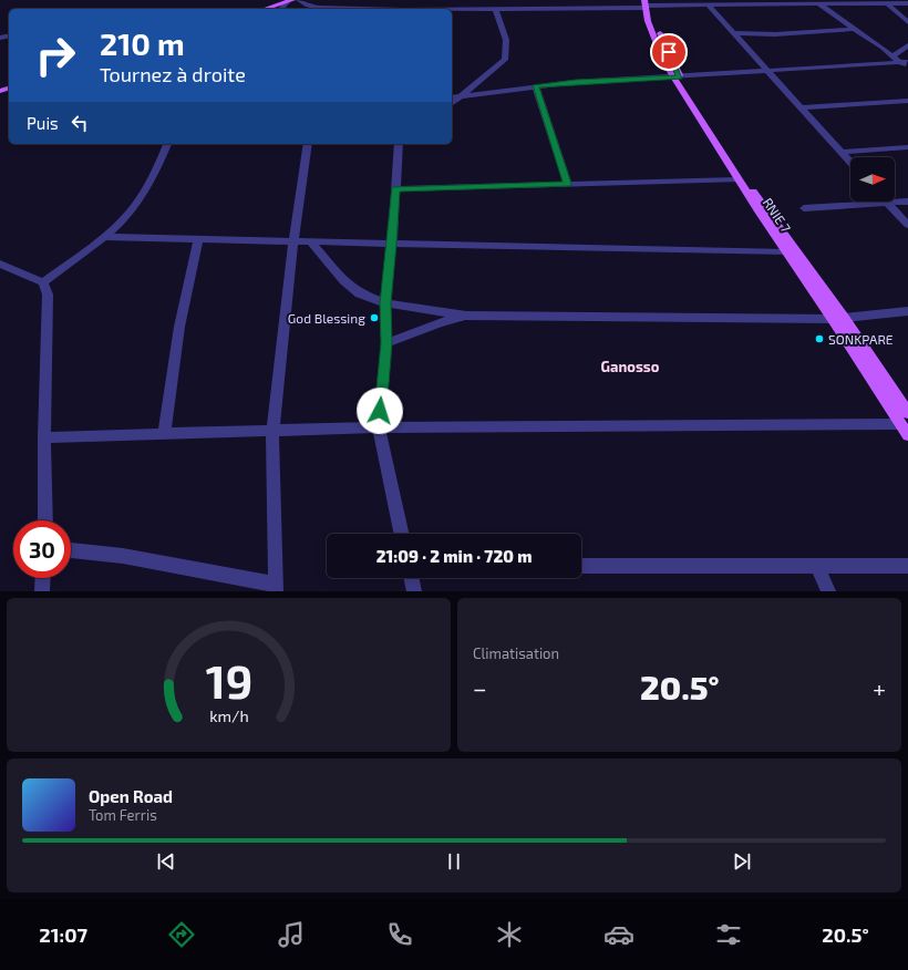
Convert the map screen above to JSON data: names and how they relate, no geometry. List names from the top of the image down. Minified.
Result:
{"streets":{"main road":["RNIE 7"]},"districts":["Ganosso"],"places":["God Blessing","SONKPARE"],"north":"right","page":{"turn":["210 m","Tournez à droite"],"then":"Puis","limit":"30","trip":"21:09 · 2 min · 720 m","tile":"Climatisation","heat":["−","20.5°","+"],"song":["Open Road","Tom Ferris"],"tabs":["21:07","20.5°"],"gauge":["19","km/h"]}}
